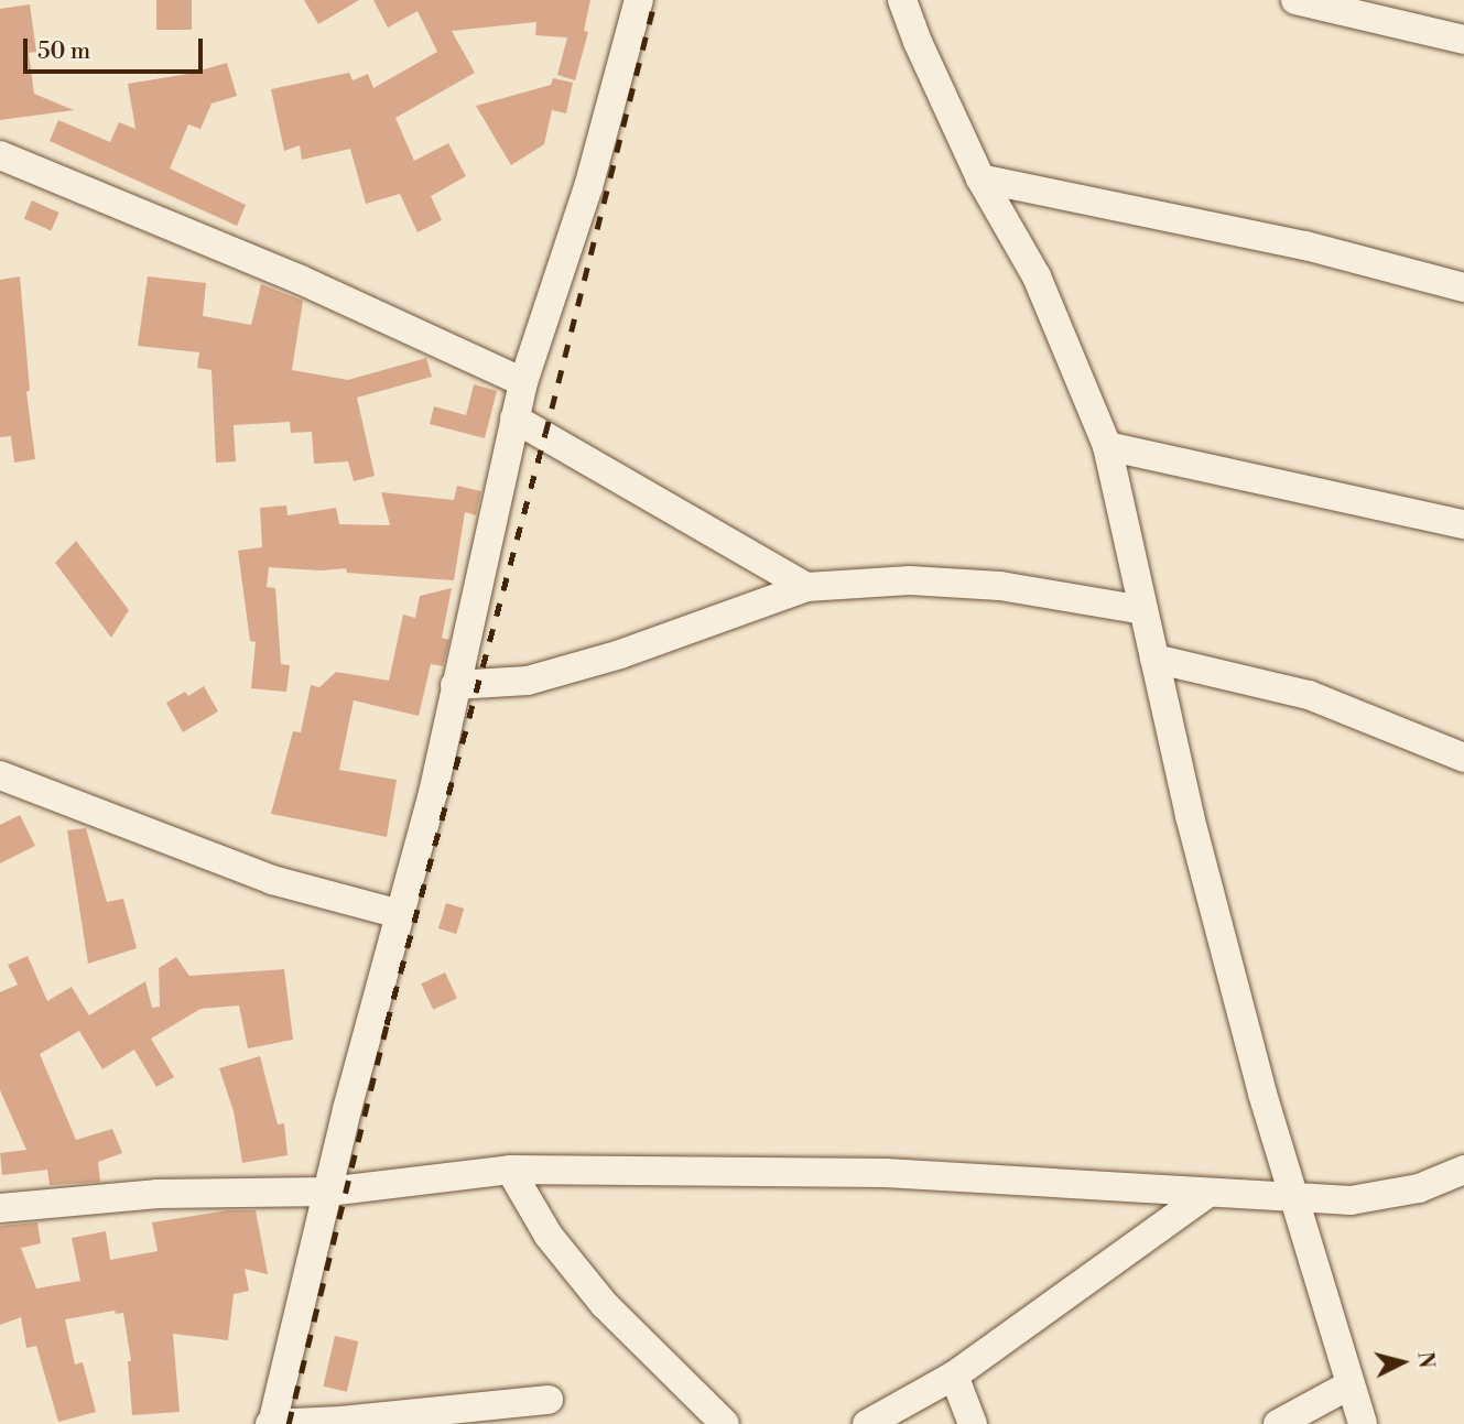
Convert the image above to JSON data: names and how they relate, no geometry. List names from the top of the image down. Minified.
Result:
{"scale_bar":"50 m","north":"right"}
